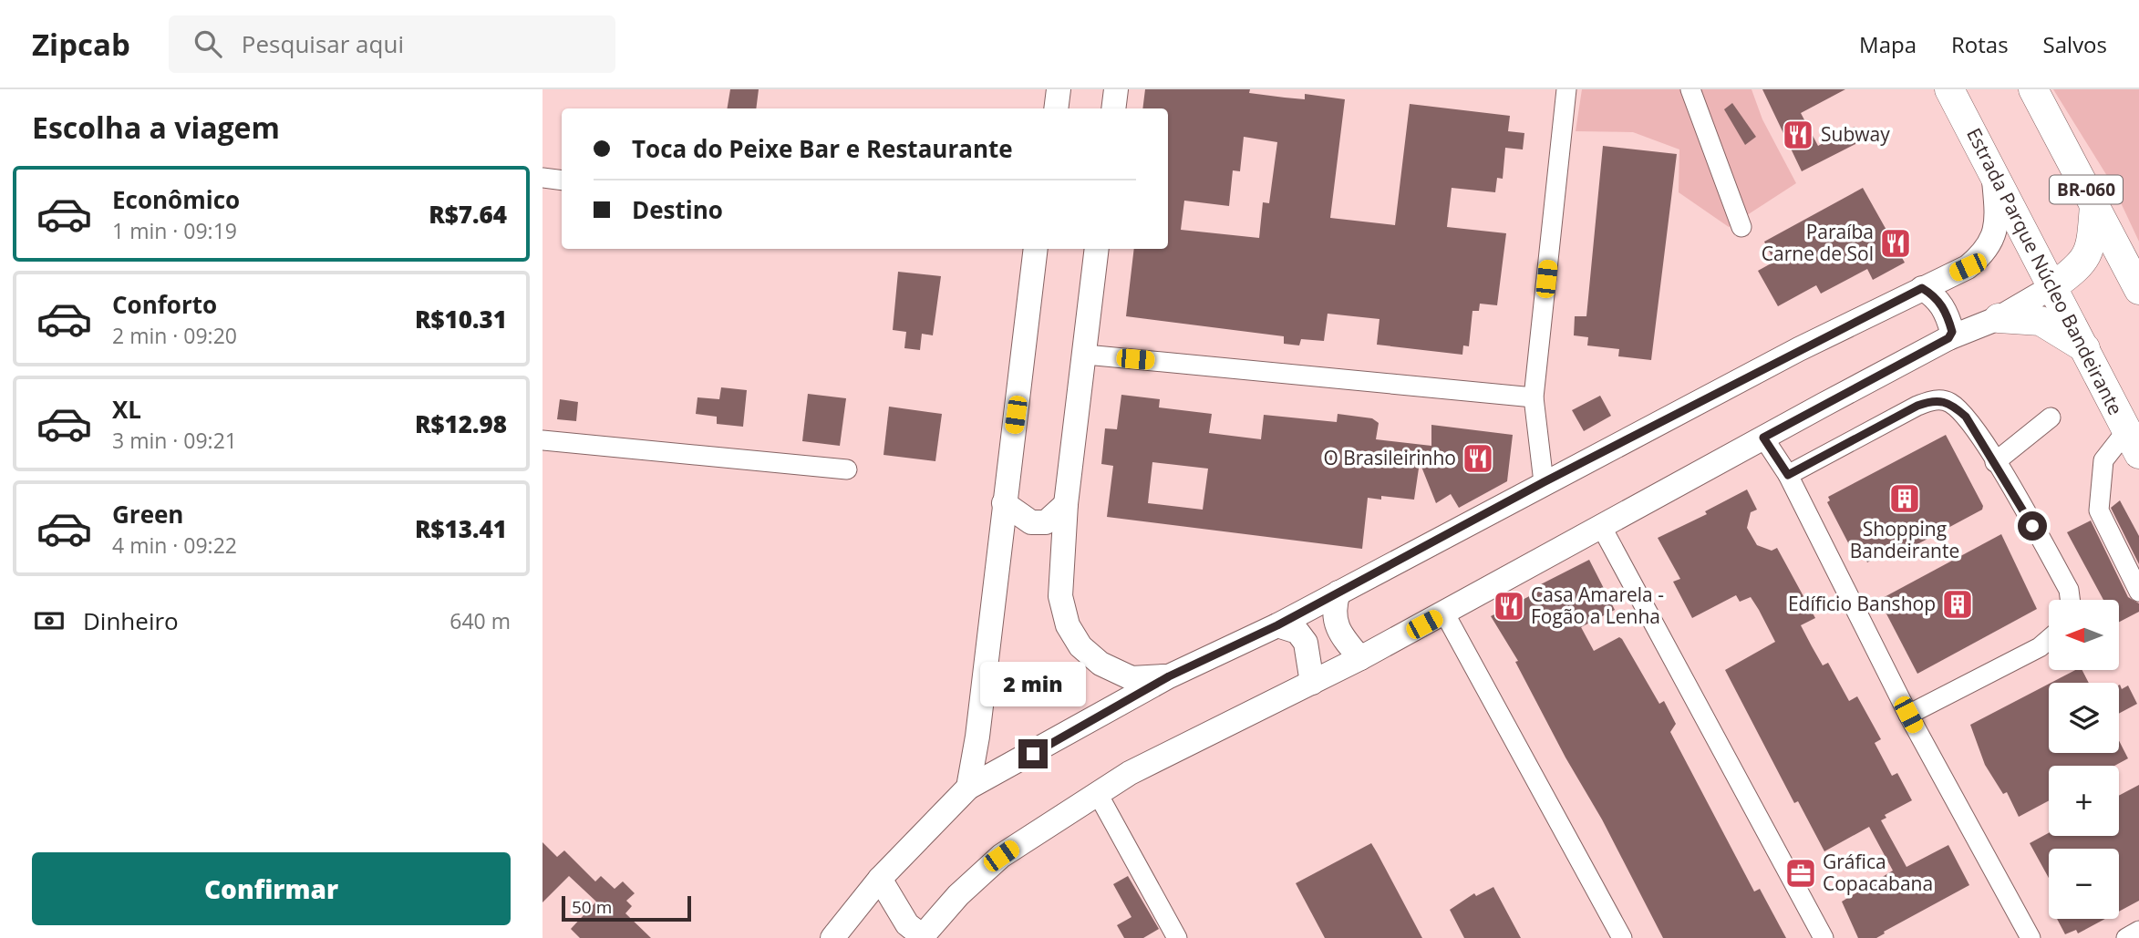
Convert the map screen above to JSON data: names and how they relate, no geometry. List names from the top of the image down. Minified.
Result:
{"streets":{"highway":["BR-060","Estrada Parque Núcleo Bandeirante"]},"places":{"restaurant":["Subway","Paraíba Carne de Sol","O Brasileirinho","Casa Amarela - Fogão a Lenha"],"building":["Shopping Bandeirante","Edíficio Banshop"],"office":["Gráfica Copacabana"]},"scale_bar":"50 m","north":"left","page":{"header":"Zipcab","search":"Pesquisar aqui","nav":["Mapa","Rotas","Salvos"],"heading":"Escolha a viagem","banner":["Toca do Peixe Bar e Restaurante","Destino"],"list":[{"name":"Econômico","note":"1 min · 09:19","value":"R$7.64"},{"name":"Conforto","note":"2 min · 09:20","value":"R$10.31"},{"name":"XL","note":"3 min · 09:21","value":"R$12.98"},{"name":"Green","note":"4 min · 09:22","value":"R$13.41"}],"pay":["Dinheiro","640 m"],"map_buttons":["+","−"],"bubble":"2 min","buttons":"Confirmar","scale":"50 m"}}
